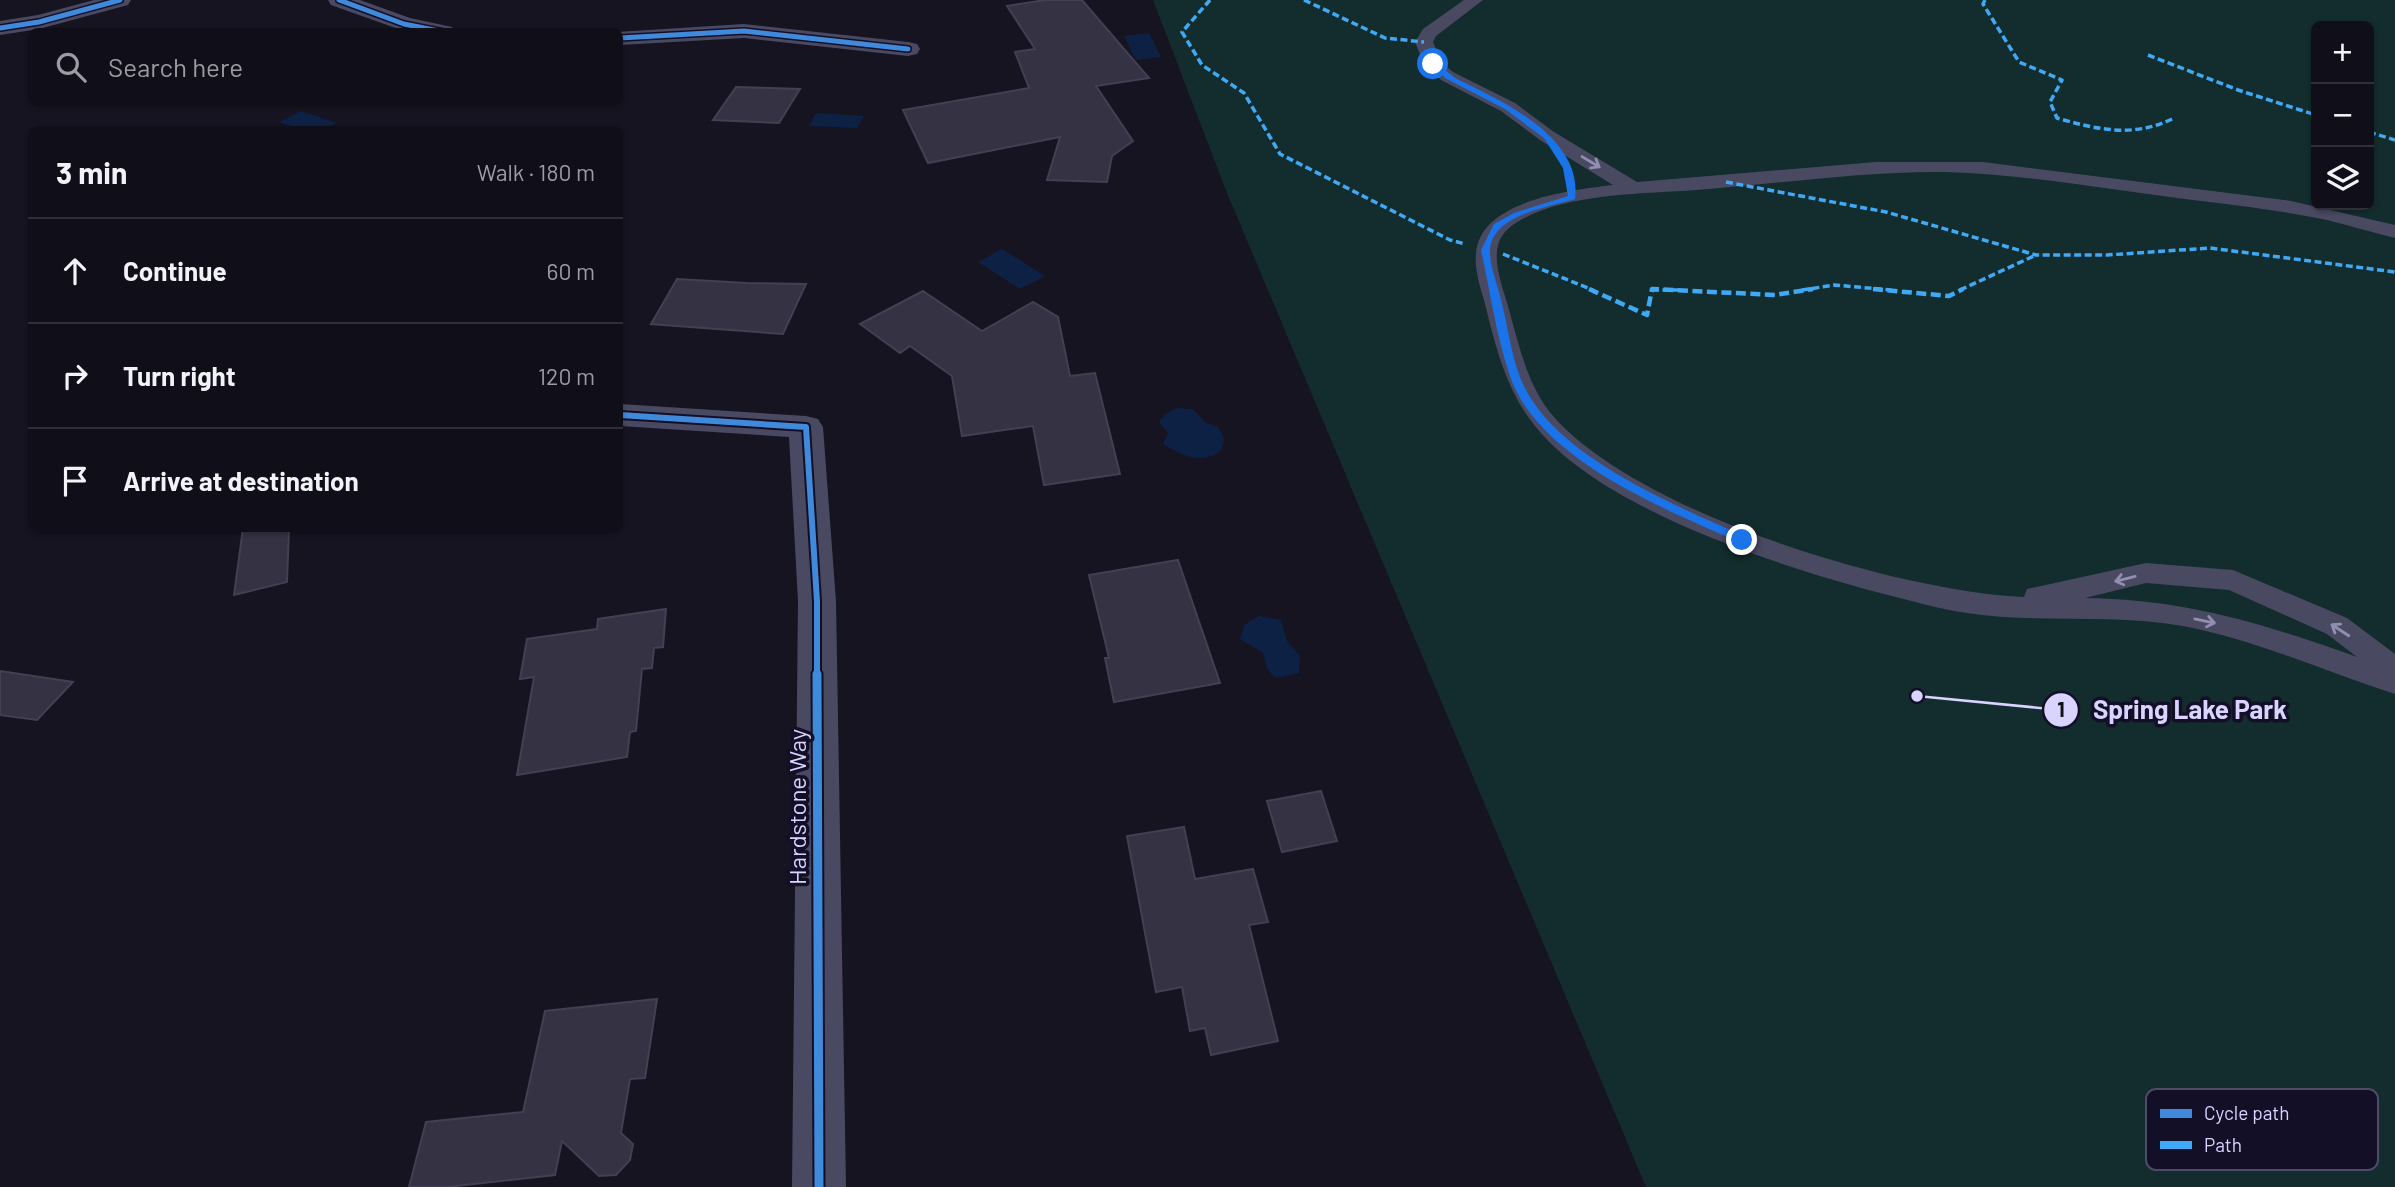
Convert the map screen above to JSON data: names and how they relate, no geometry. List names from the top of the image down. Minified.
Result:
{"streets":{"street":["Hardstone Way"]},"places":["Spring Lake Park"],"legend":["Cycle path","Path"],"page":{"map_buttons":["+","−"],"search":"Search here","heading":["3 min","Walk · 180 m"],"list":[["Continue","60 m"],["Turn right","120 m"],"Arrive at destination"]}}
